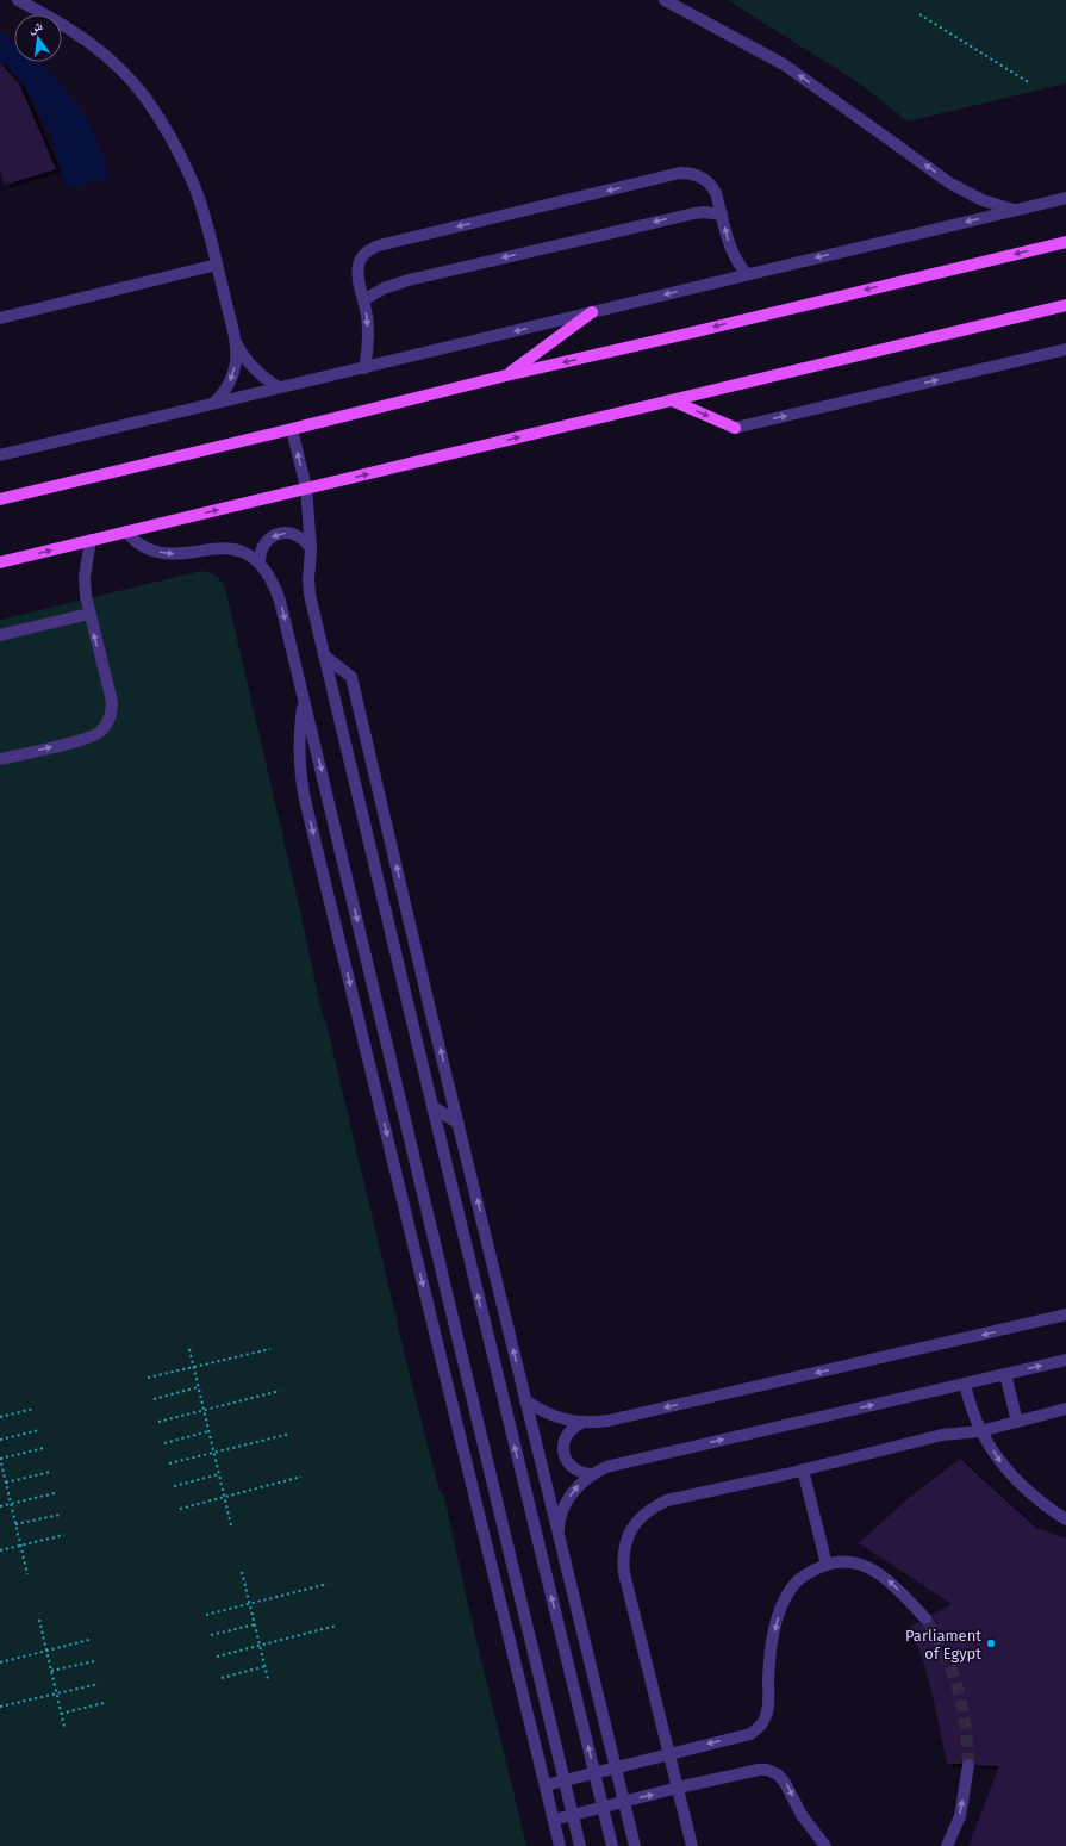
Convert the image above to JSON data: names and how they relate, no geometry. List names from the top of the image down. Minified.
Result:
{"places":["Parliament of Egypt"],"north":"top"}
